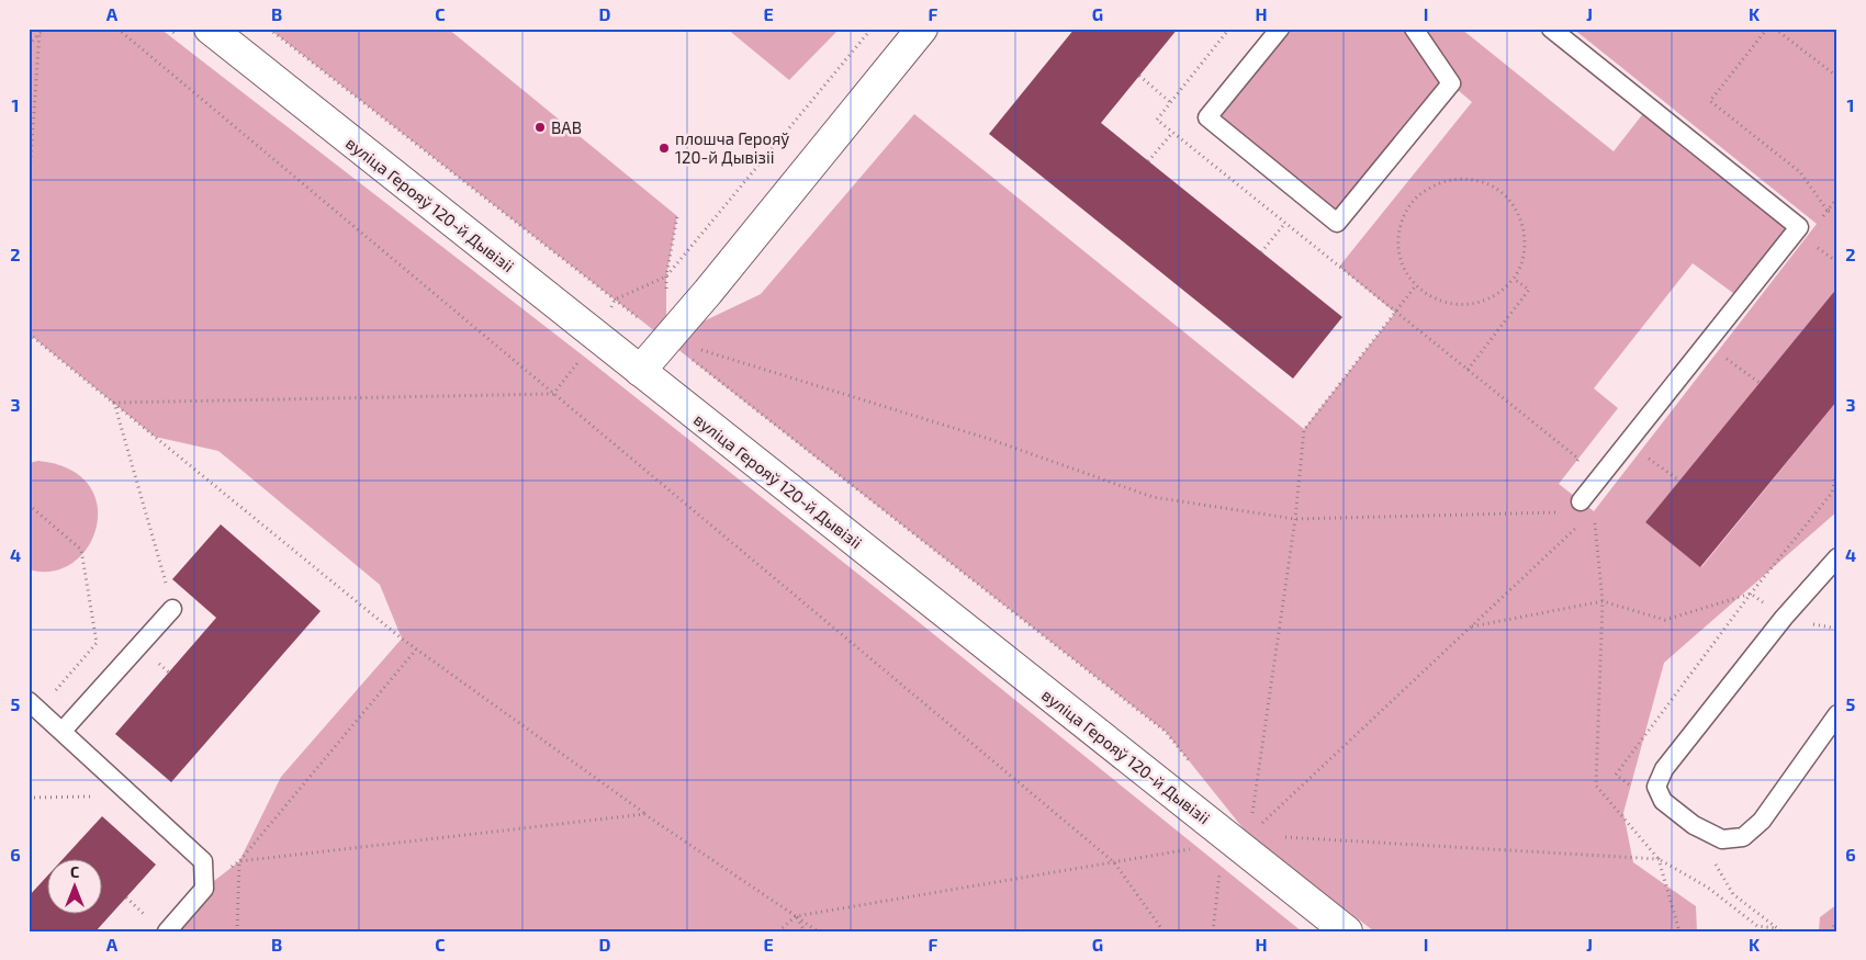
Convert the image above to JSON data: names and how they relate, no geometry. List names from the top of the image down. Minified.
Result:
{"streets":{"street":["вуліца Герояў 120-й Дывізіі"]},"places":["ВАВ","плошча Герояў 120-й Дывізіі"],"north":"top","grid":{"columns":["A","B","C","D","E","F","G","H","I","J","K"],"rows":["1","2","3","4","5","6"]}}
